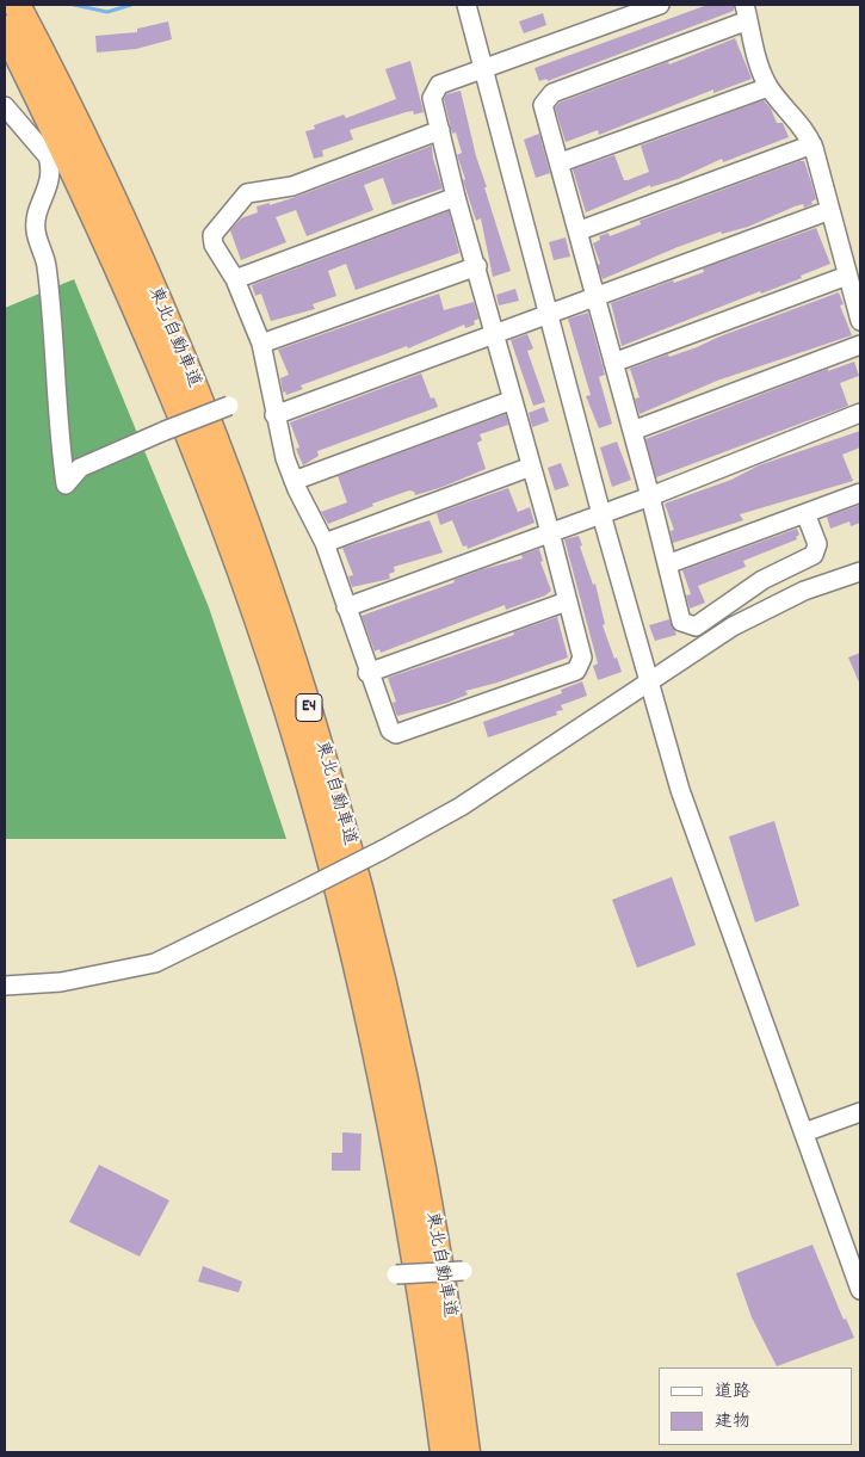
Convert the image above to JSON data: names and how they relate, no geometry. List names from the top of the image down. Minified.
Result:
{"streets":{"highway":["東北自動車道","E4"]},"legend":["道路","建物"]}
